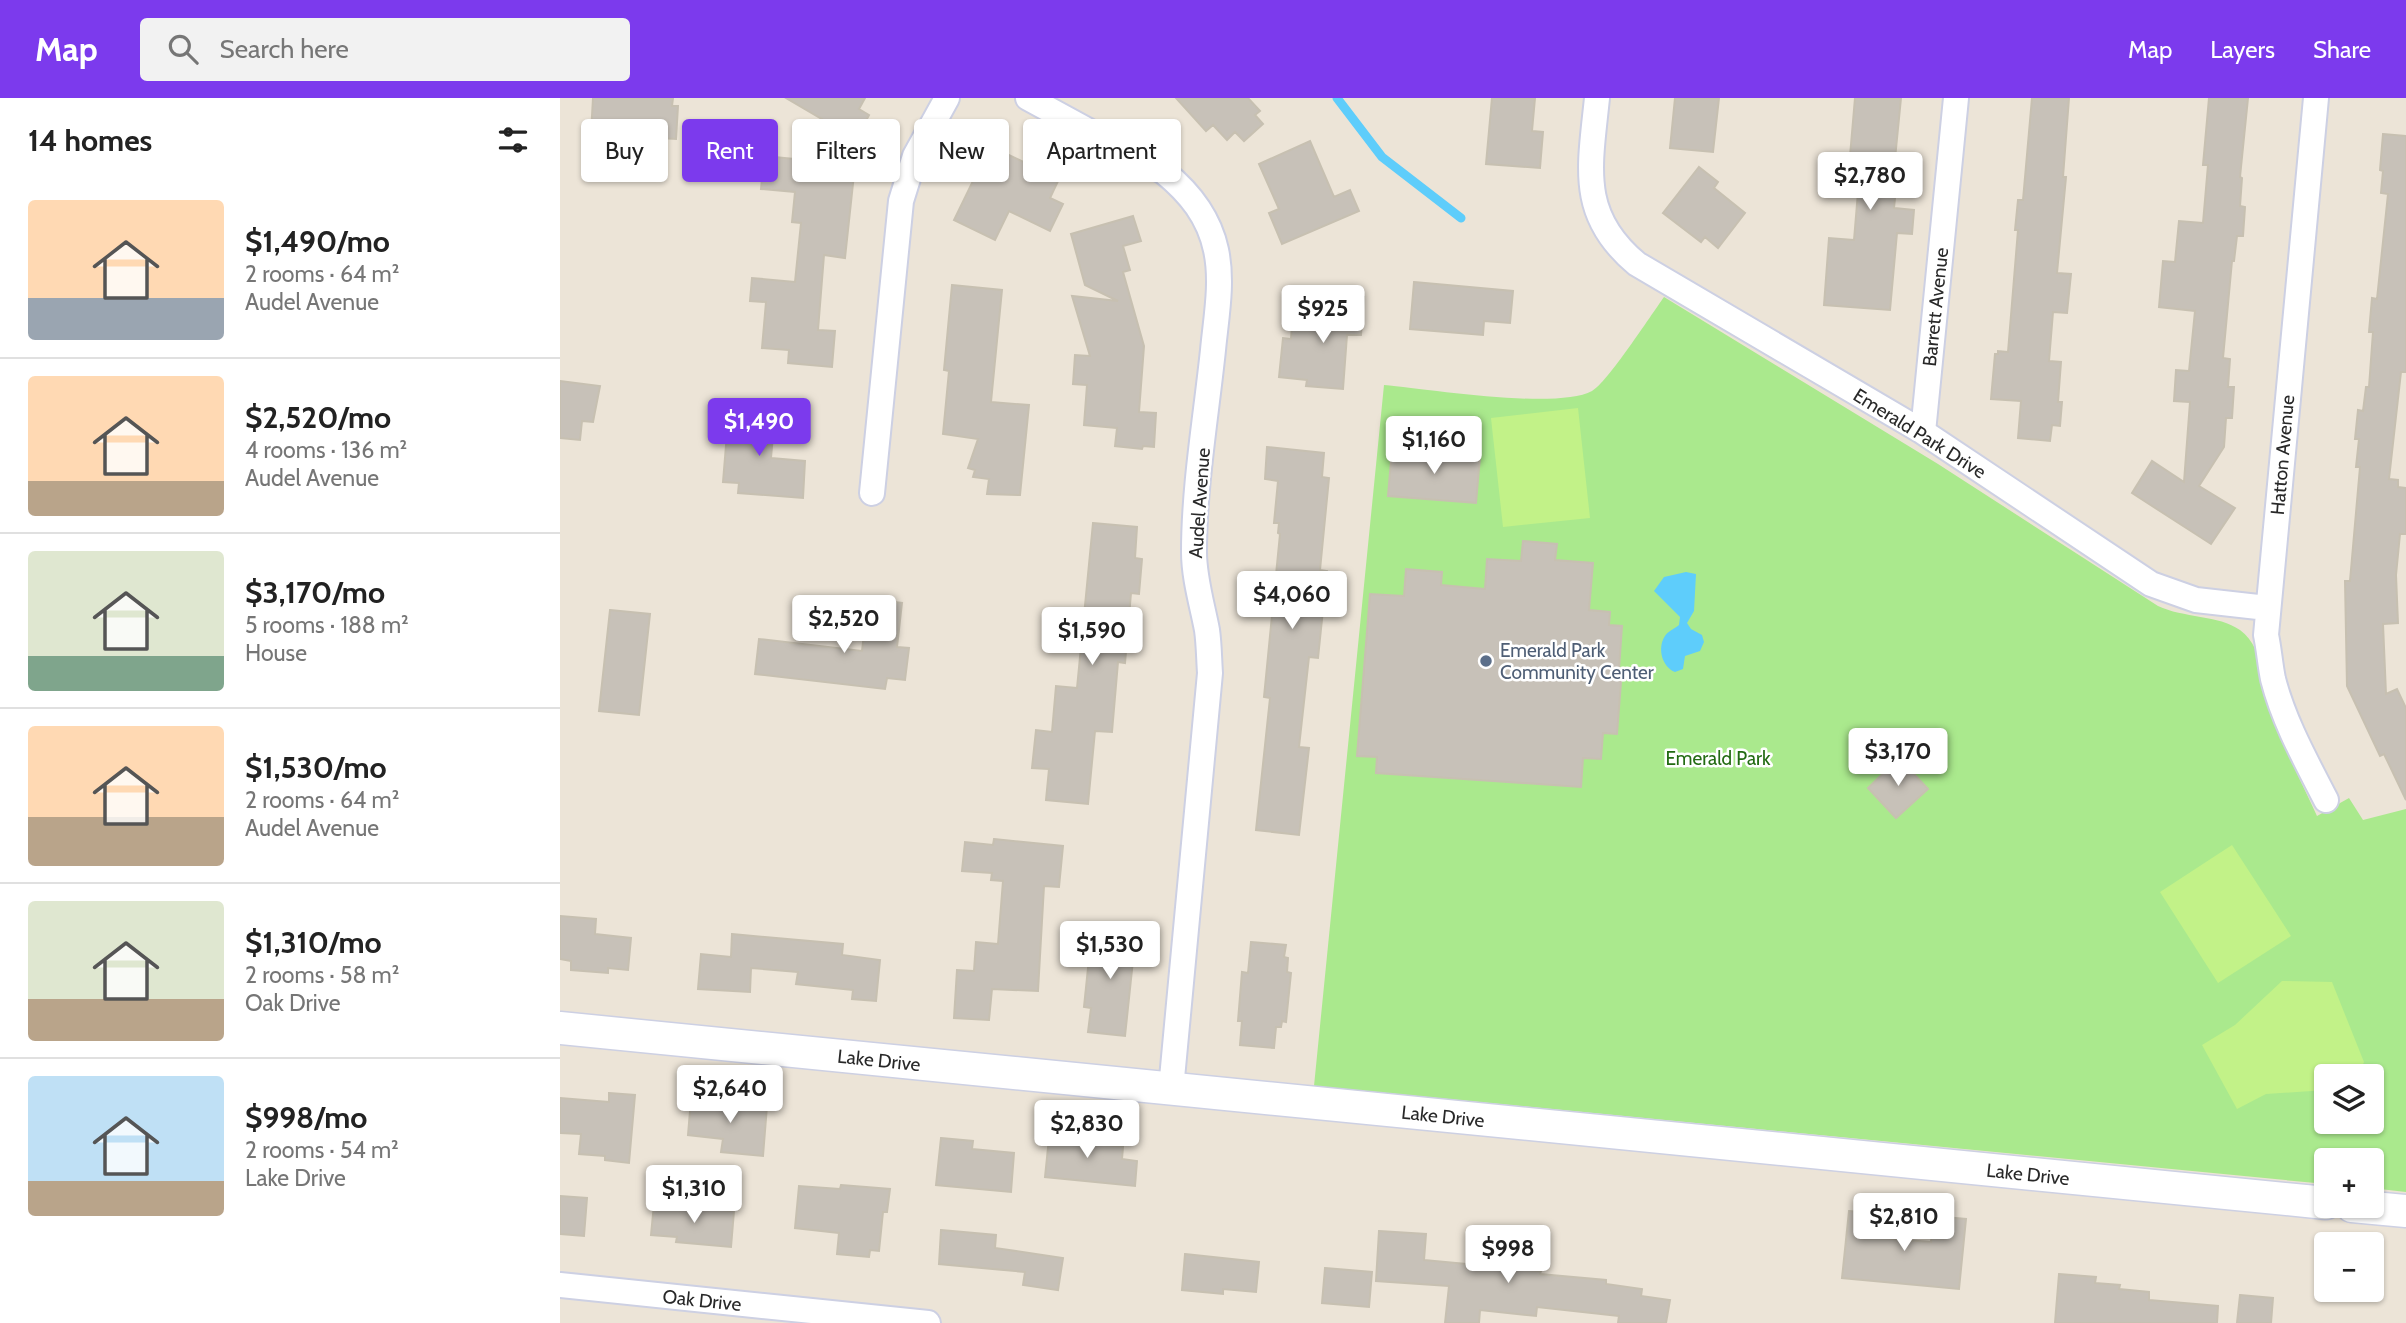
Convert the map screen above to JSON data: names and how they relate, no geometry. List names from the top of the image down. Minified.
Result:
{"streets":{"street":["Barrett Avenue","Emerald Park Drive","Hatton Avenue","Audel Avenue","Lake Drive","Oak Drive"]},"crossings":[["Barrett Avenue","Emerald Park Drive"],["Emerald Park Drive","Hatton Avenue"],["Audel Avenue","Lake Drive"]],"parks":["Emerald Park"],"places":["Emerald Park Community Center"],"page":{"header":"Map","search":"Search here","nav":["Map","Layers","Share"],"heading":"14 homes","chip":["Buy","Rent","Filters","New","Apartment"],"price":["$2,780","$925","$1,490","$1,160","$4,060","$2,520","$1,590","$3,170","$1,530","$2,640","$2,830","$1,310","$2,810","$998"],"list":[{"name":"$1,490/mo","note":"2 rooms · 64 m² · Audel Avenue"},{"name":"$2,520/mo","note":"4 rooms · 136 m² · Audel Avenue"},{"name":"$3,170/mo","note":"5 rooms · 188 m² · House"},{"name":"$1,530/mo","note":"2 rooms · 64 m² · Audel Avenue"},{"name":"$1,310/mo","note":"2 rooms · 58 m² · Oak Drive"},{"name":"$998/mo","note":"2 rooms · 54 m² · Lake Drive"}],"map_buttons":["+","−"]}}
